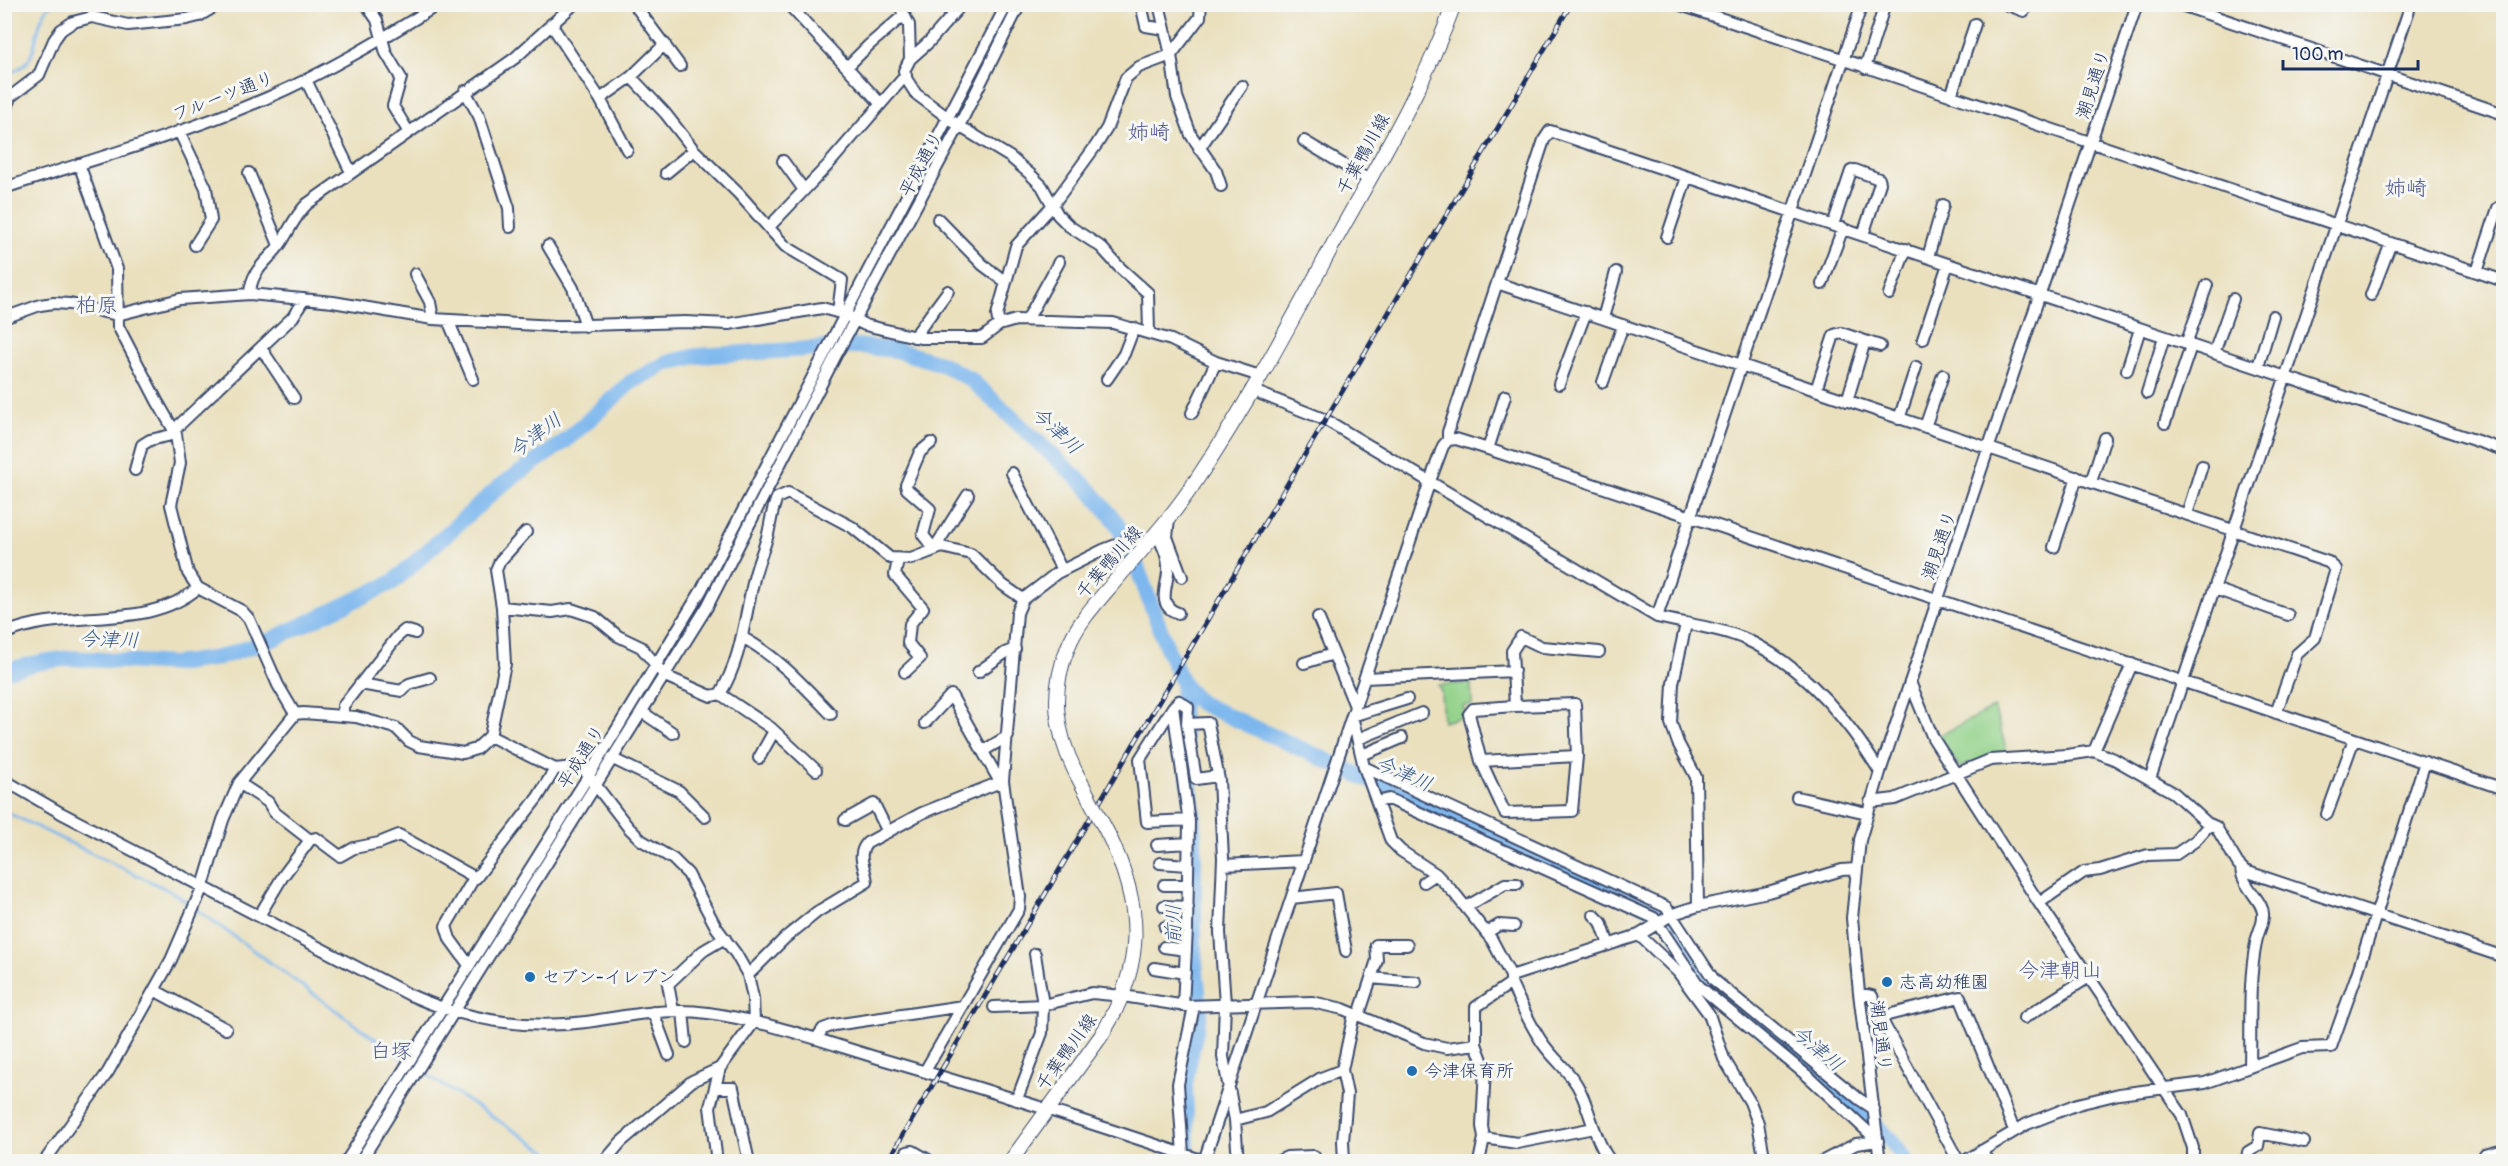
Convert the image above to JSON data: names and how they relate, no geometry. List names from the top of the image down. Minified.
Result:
{"streets":{"main road":["千葉鴨川線"],"street":["潮見通り","フルーツ通り","平成通り"]},"districts":["姉崎","姉崎","柏原","今津朝山","白塚"],"water":["今津川","前川"],"places":["セブン-イレブン","志高幼稚園","今津保育所"],"scale_bar":"100 m"}
